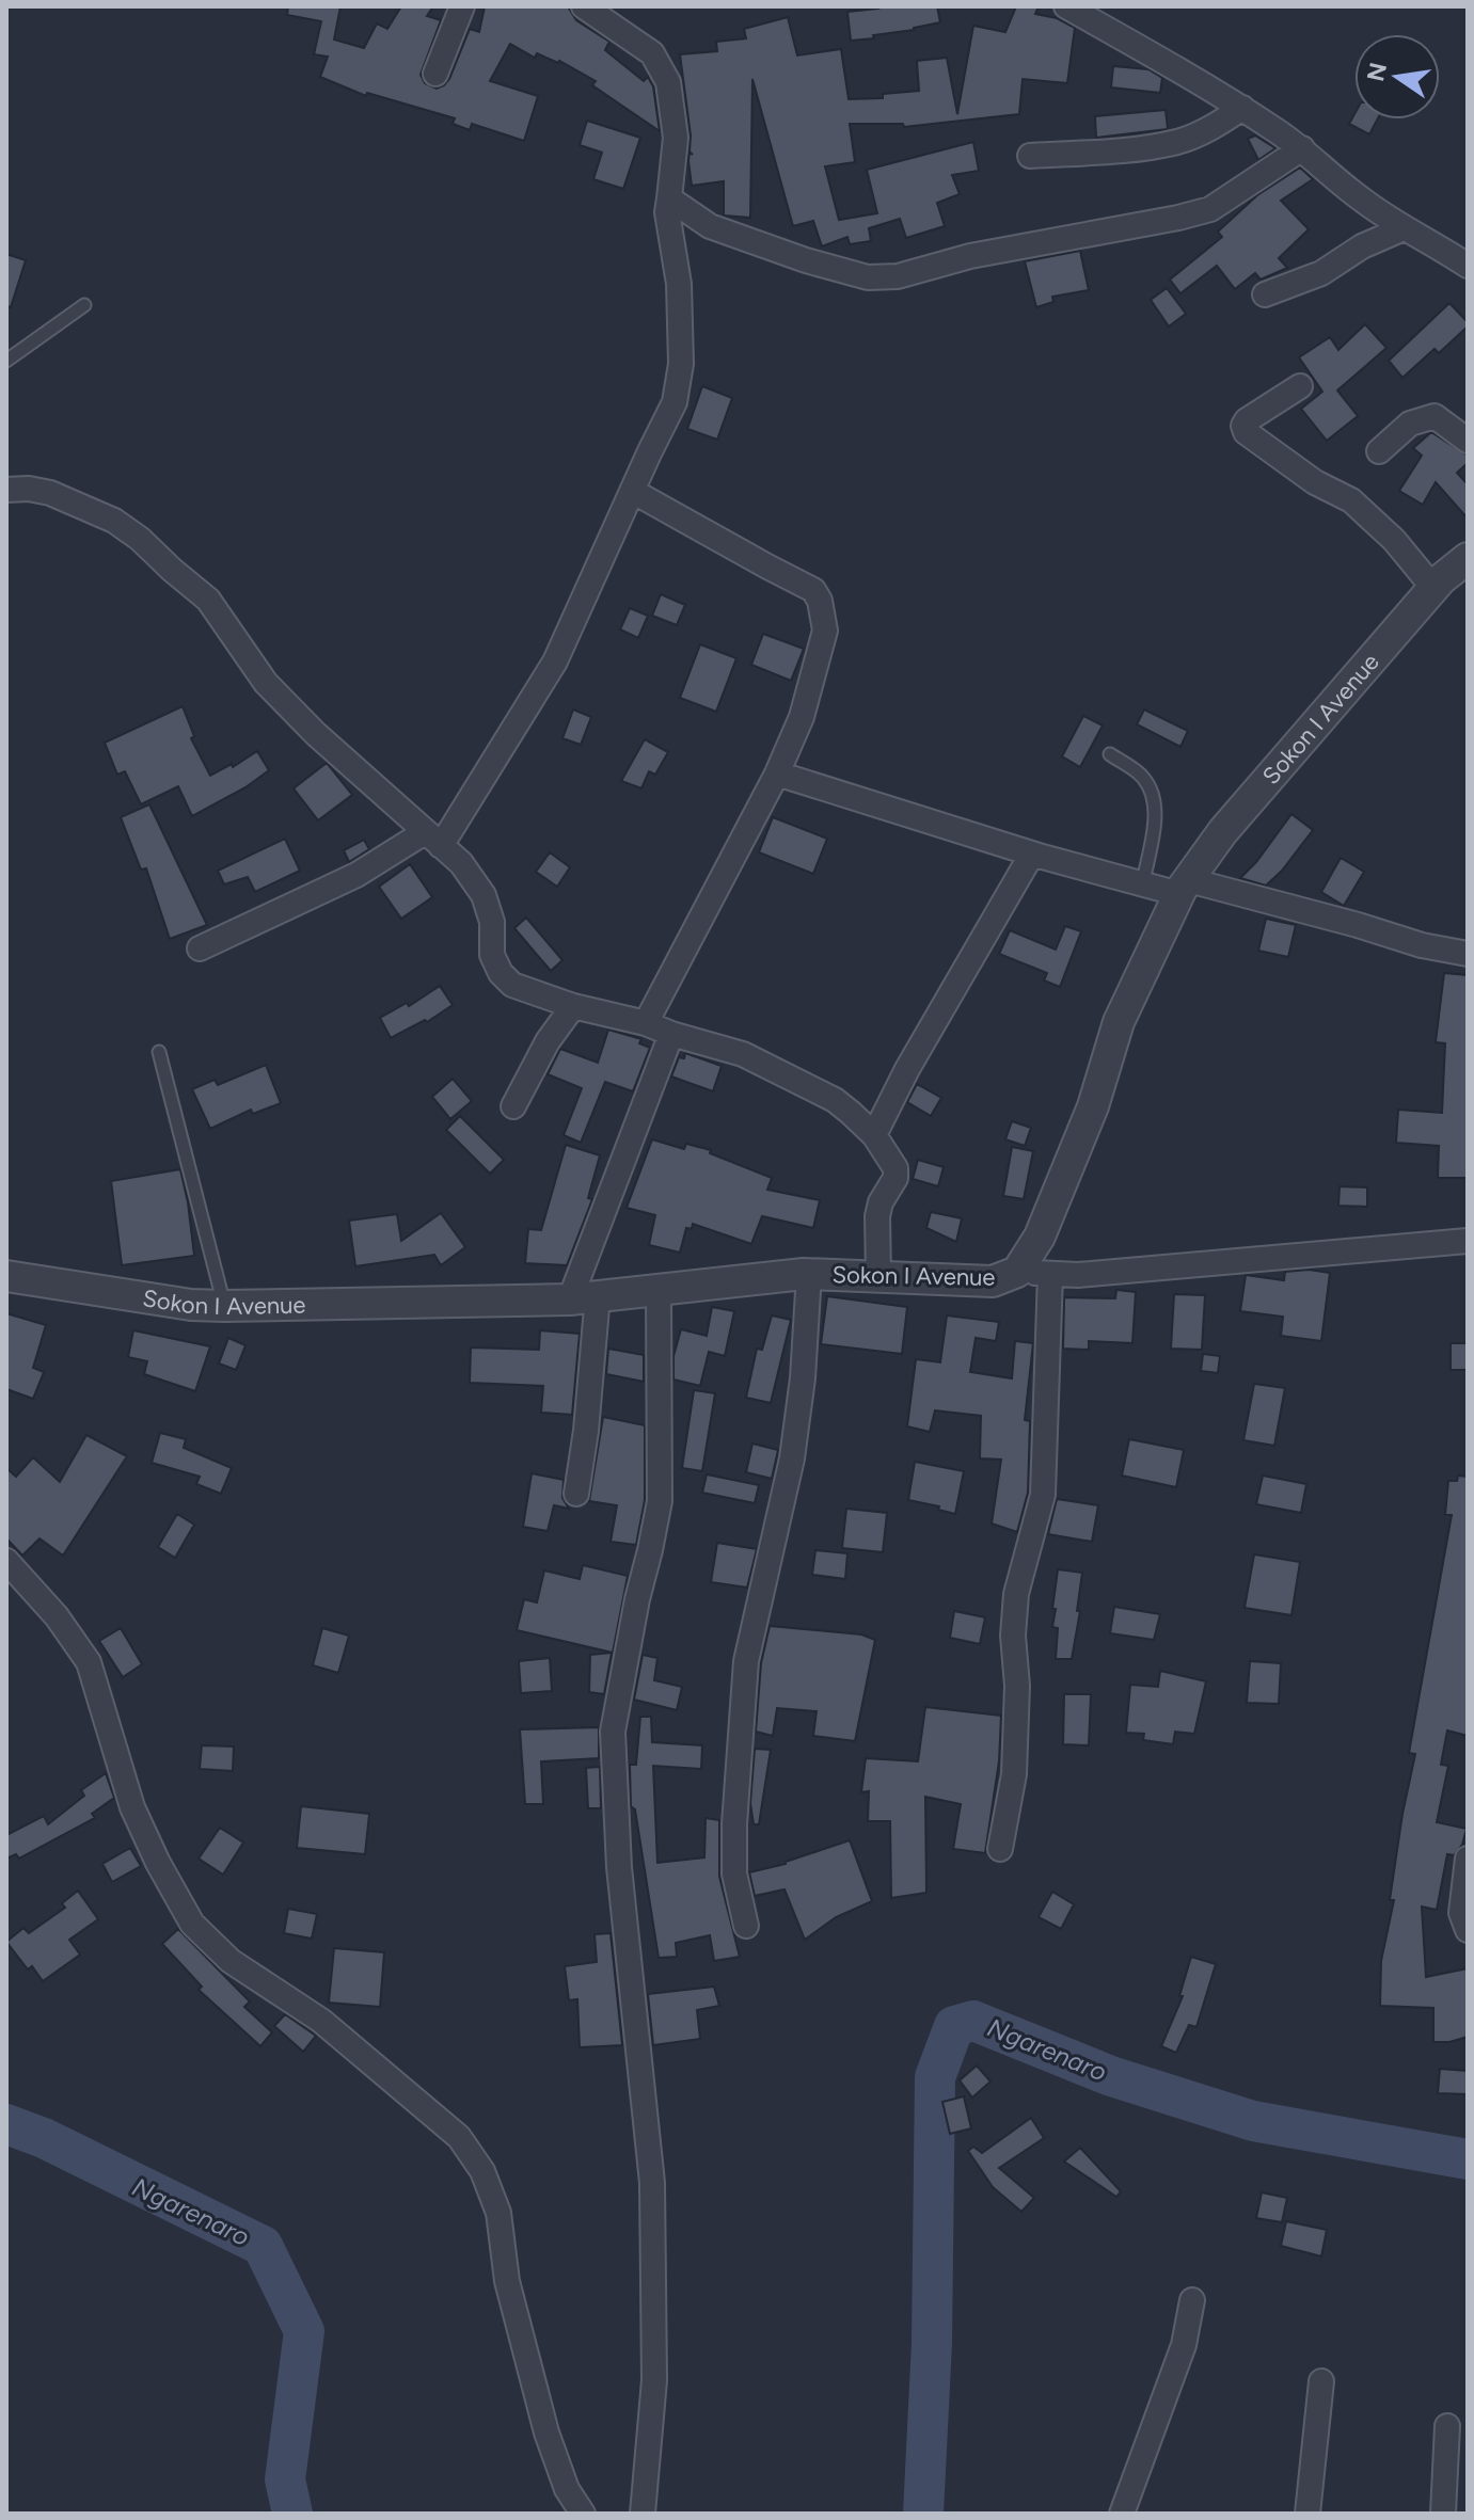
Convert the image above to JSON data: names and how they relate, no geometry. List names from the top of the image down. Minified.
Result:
{"streets":{"street":["Sokon I Avenue"]},"water":["Ngarenaro"],"north":"left"}
